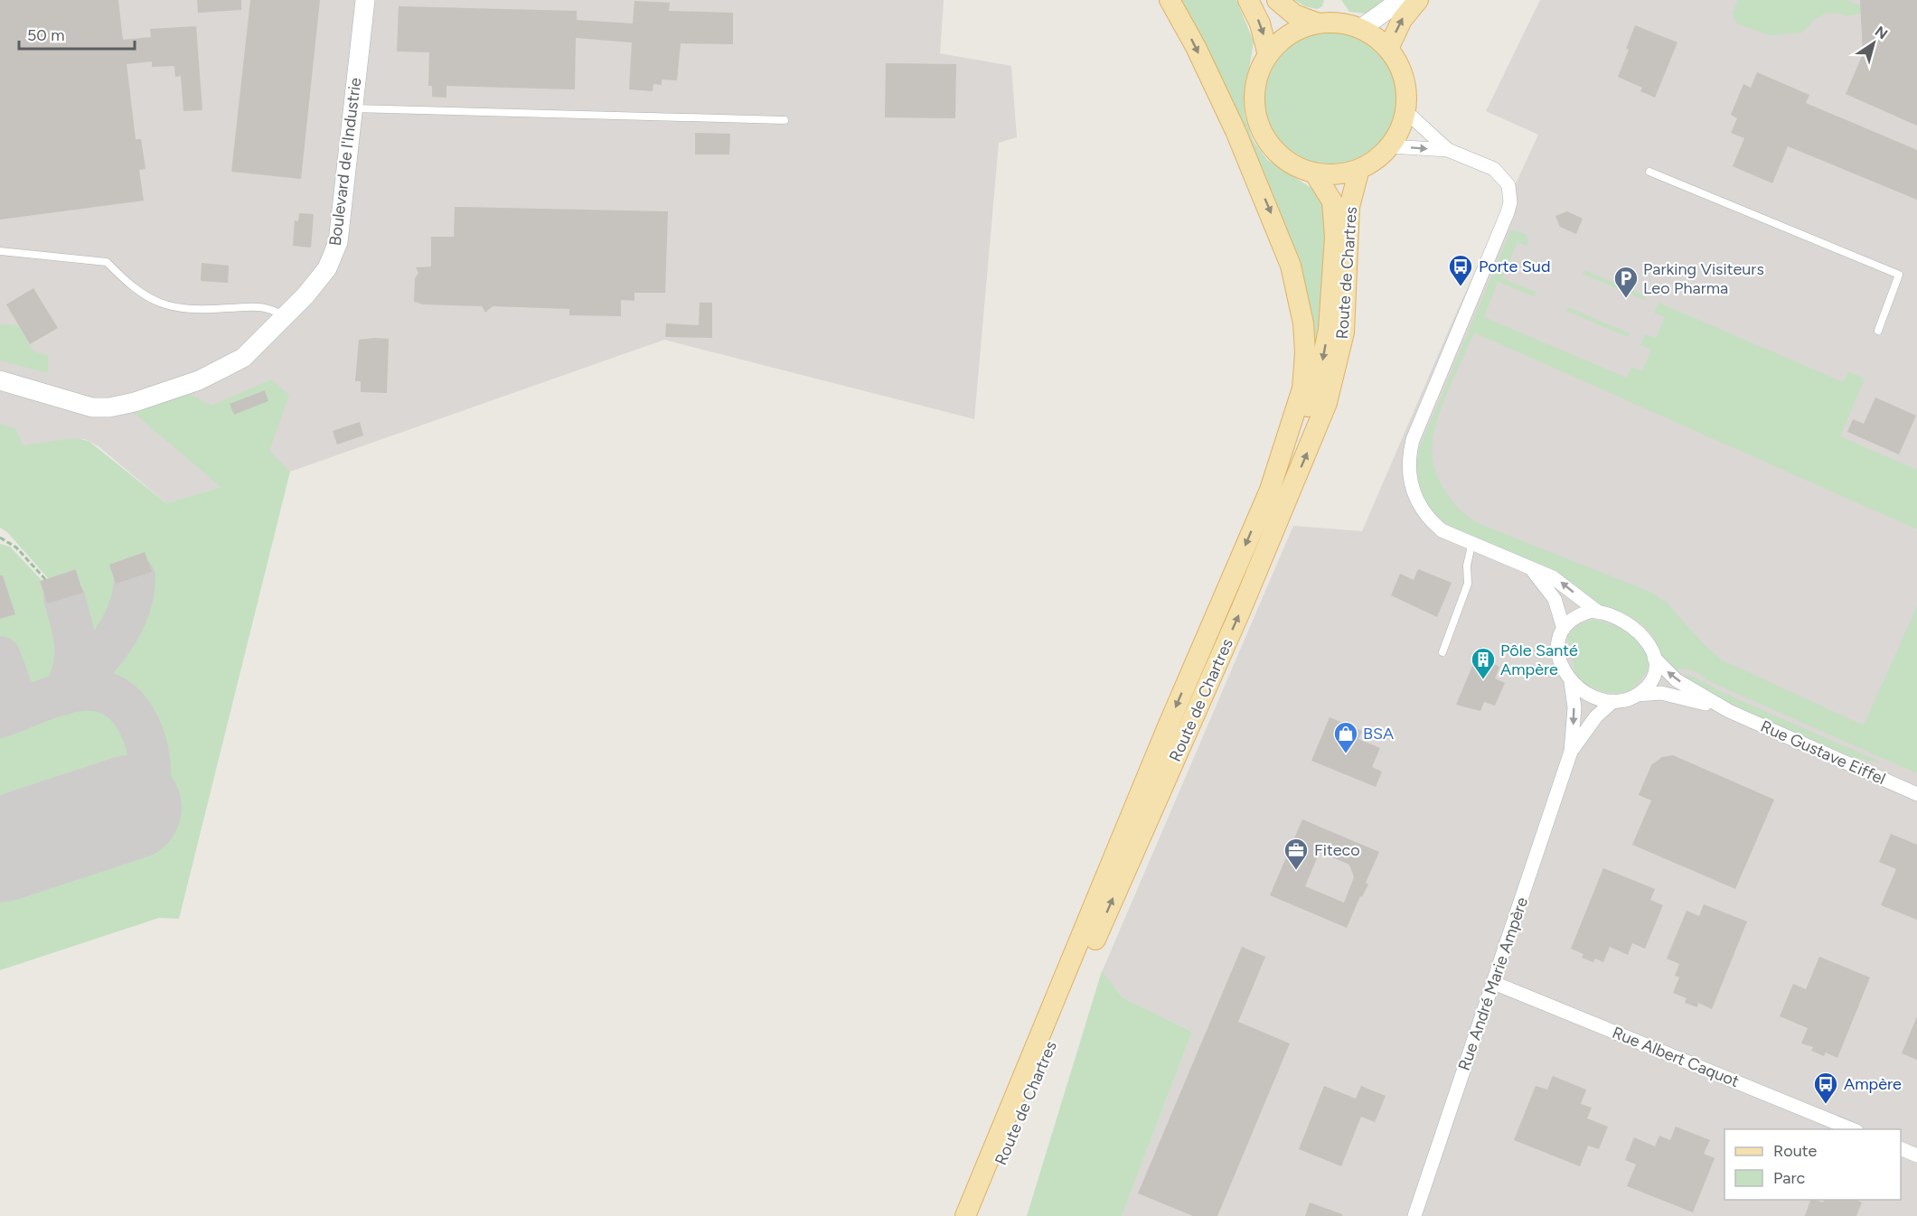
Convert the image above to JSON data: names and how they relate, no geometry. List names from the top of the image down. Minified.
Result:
{"streets":{"main road":["Route de Chartres"],"street":["Boulevard de l'Industrie","Rue Gustave Eiffel","Rue André Marie Ampère","Rue Albert Caquot"]},"crossings":[["Rue Gustave Eiffel","Rue André Marie Ampère"],["Rue André Marie Ampère","Rue Albert Caquot"]],"places":{"bus stop":["Porte Sud","Ampère"],"parking":["Parking Visiteurs Leo Pharma"],"building":["Pôle Santé Ampère"],"shop":["BSA"],"office":["Fiteco"]},"legend":["Route","Parc"],"scale_bar":"50 m","north":"top right"}
